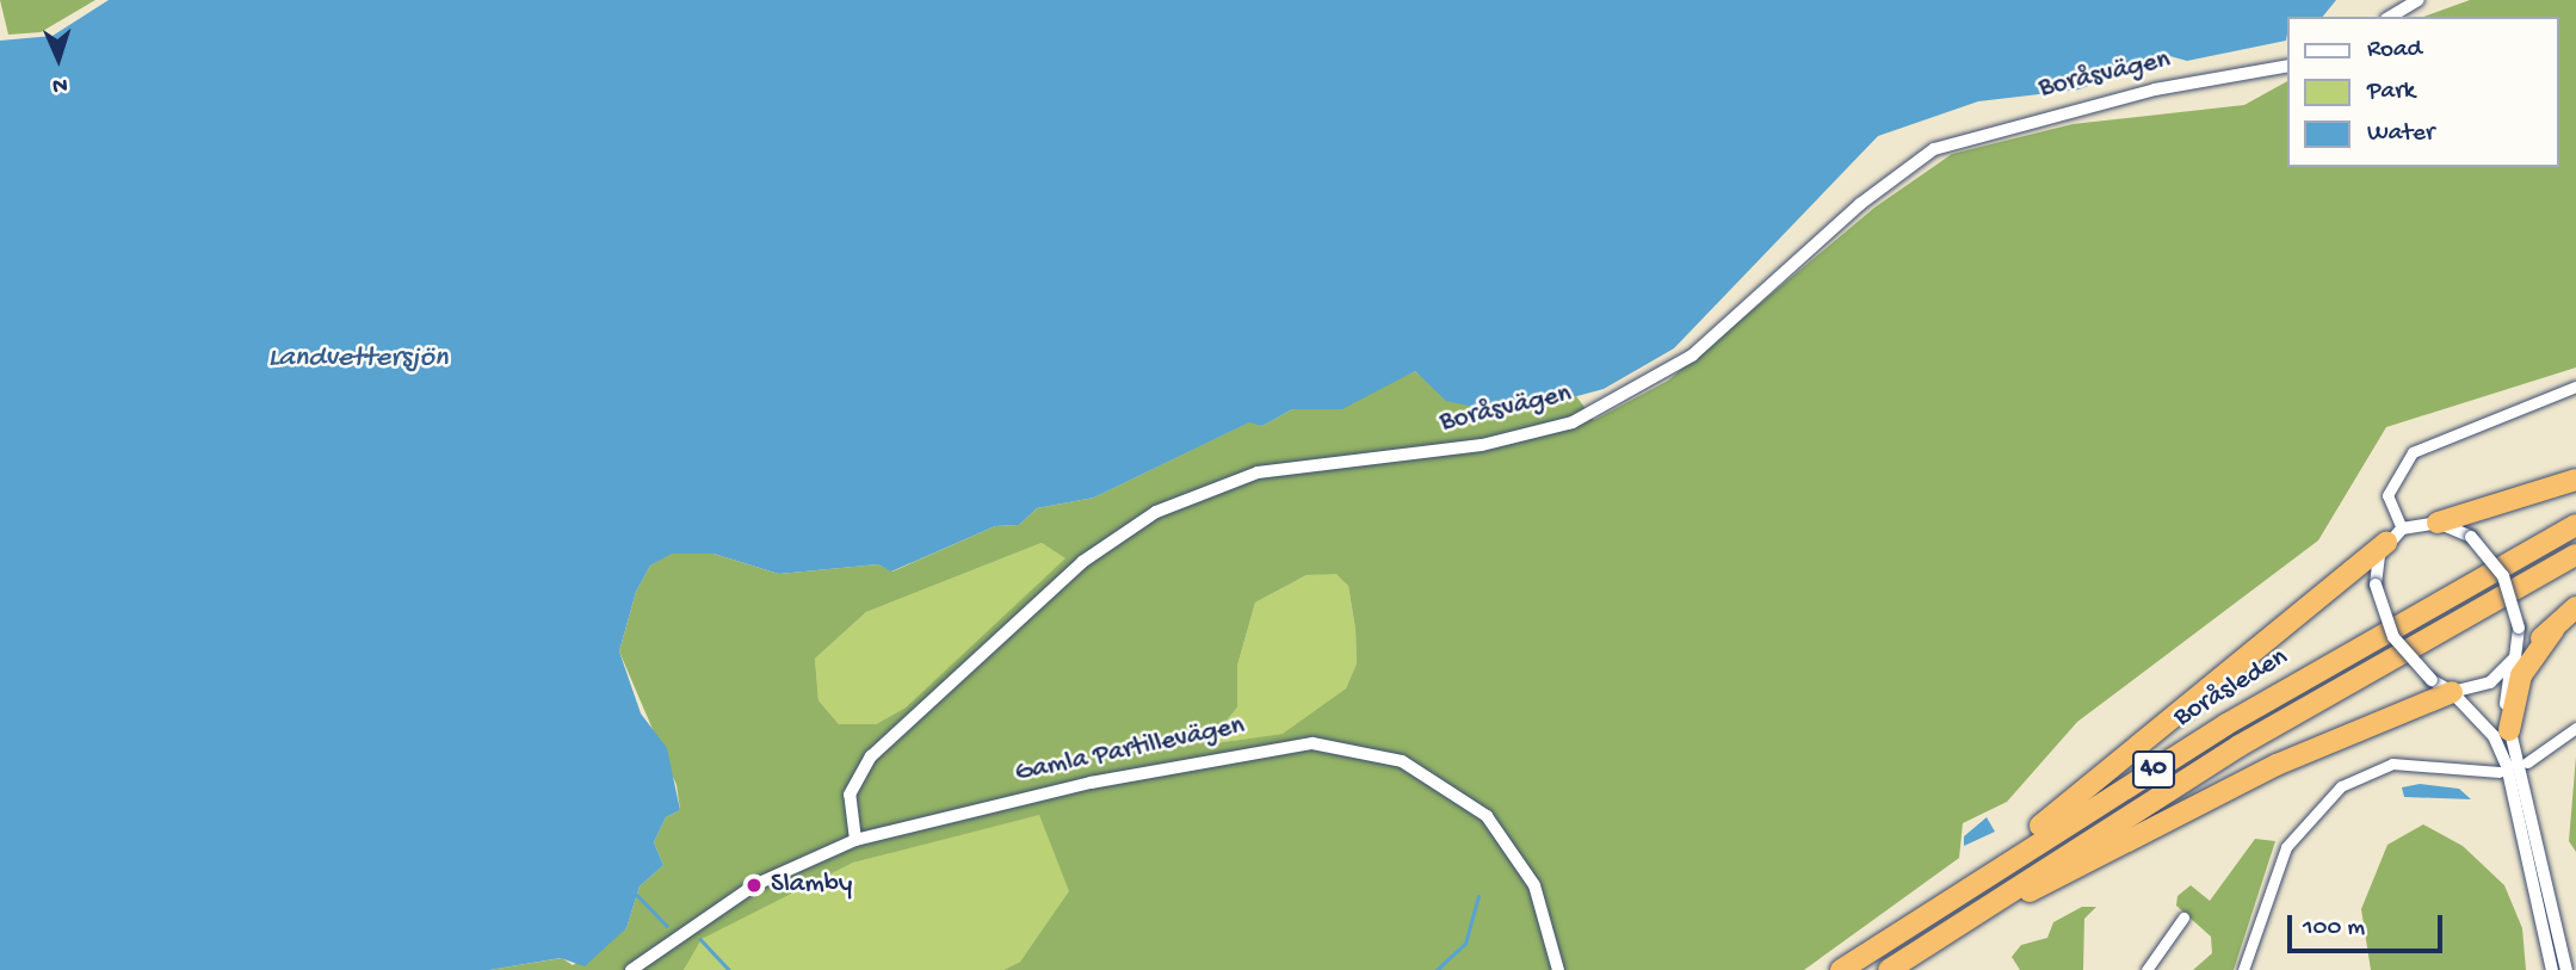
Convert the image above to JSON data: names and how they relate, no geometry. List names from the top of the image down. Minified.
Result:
{"streets":{"highway":["Boråsleden","40"],"street":["Boråsvägen","Gamla Partillevägen"]},"crossings":[["Boråsvägen","Gamla Partillevägen"]],"water":["Landvettersjön"],"places":["Slamby"],"legend":["Road","Park","Water"],"scale_bar":"100 m","north":"bottom"}
